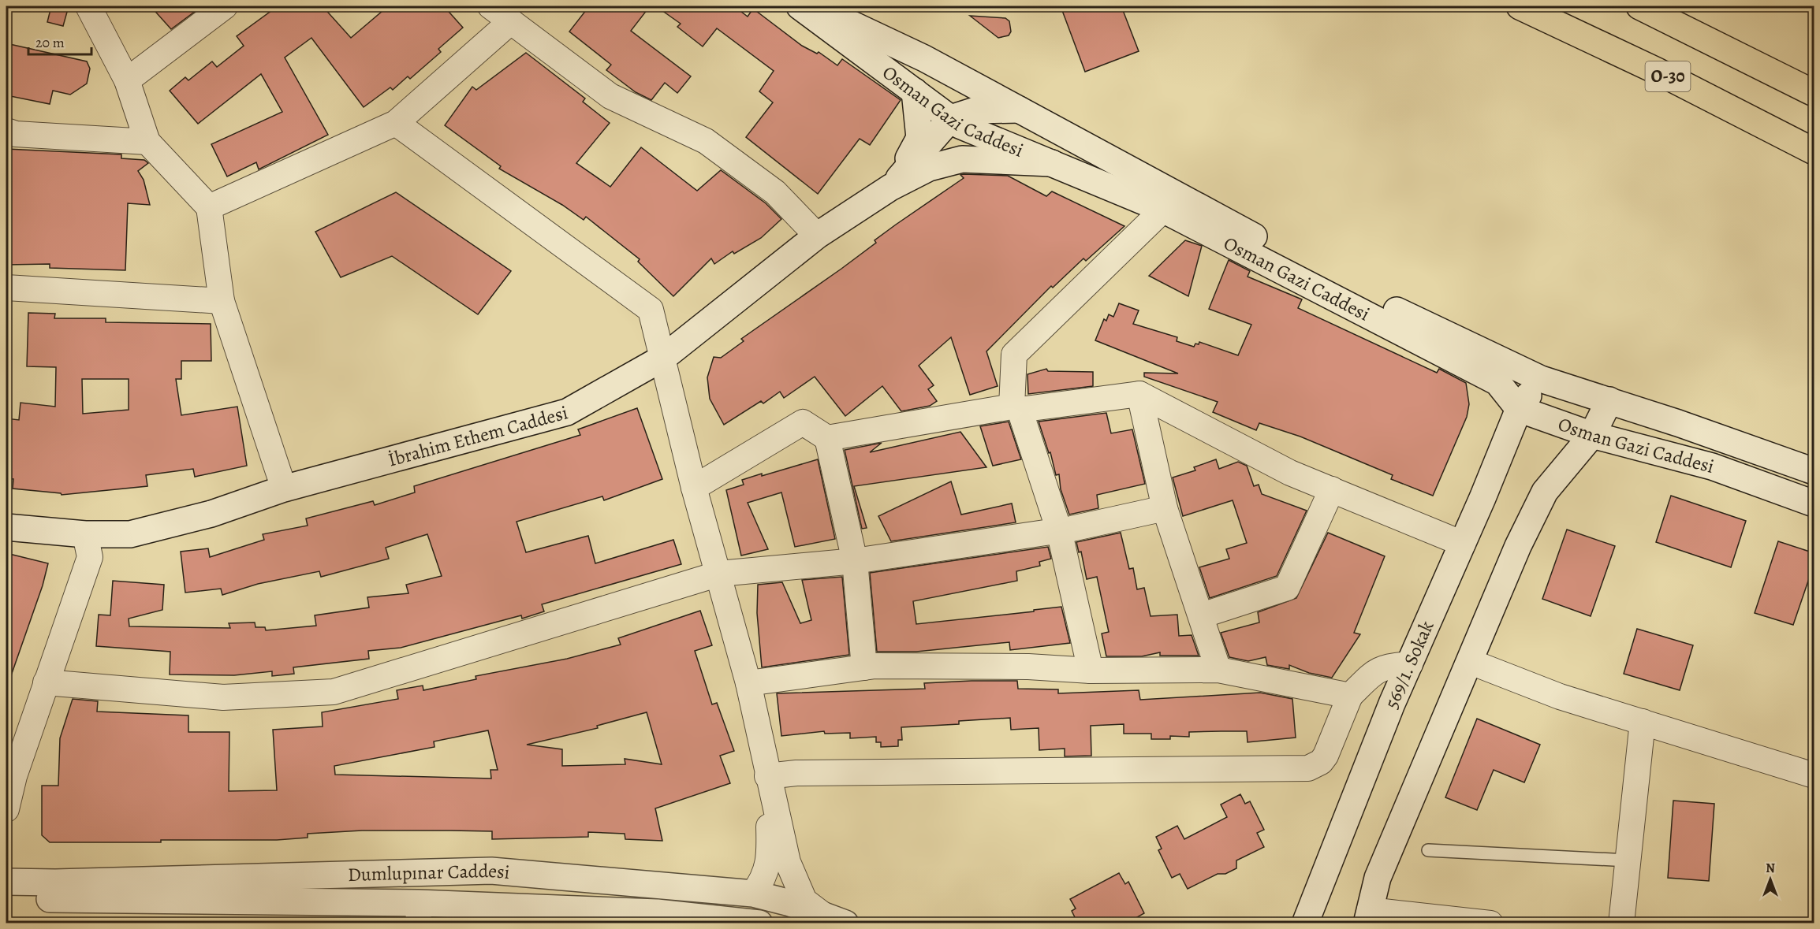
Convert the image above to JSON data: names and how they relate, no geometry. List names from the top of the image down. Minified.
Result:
{"streets":{"highway":["O-30"],"main road":["Osman Gazi Caddesi","İbrahim Ethem Caddesi","569/1. Sokak","Dumlupınar Caddesi"]},"crossings":[["Osman Gazi Caddesi","İbrahim Ethem Caddesi"],["Osman Gazi Caddesi","569/1. Sokak"]],"scale_bar":"20 m","north":"top"}
